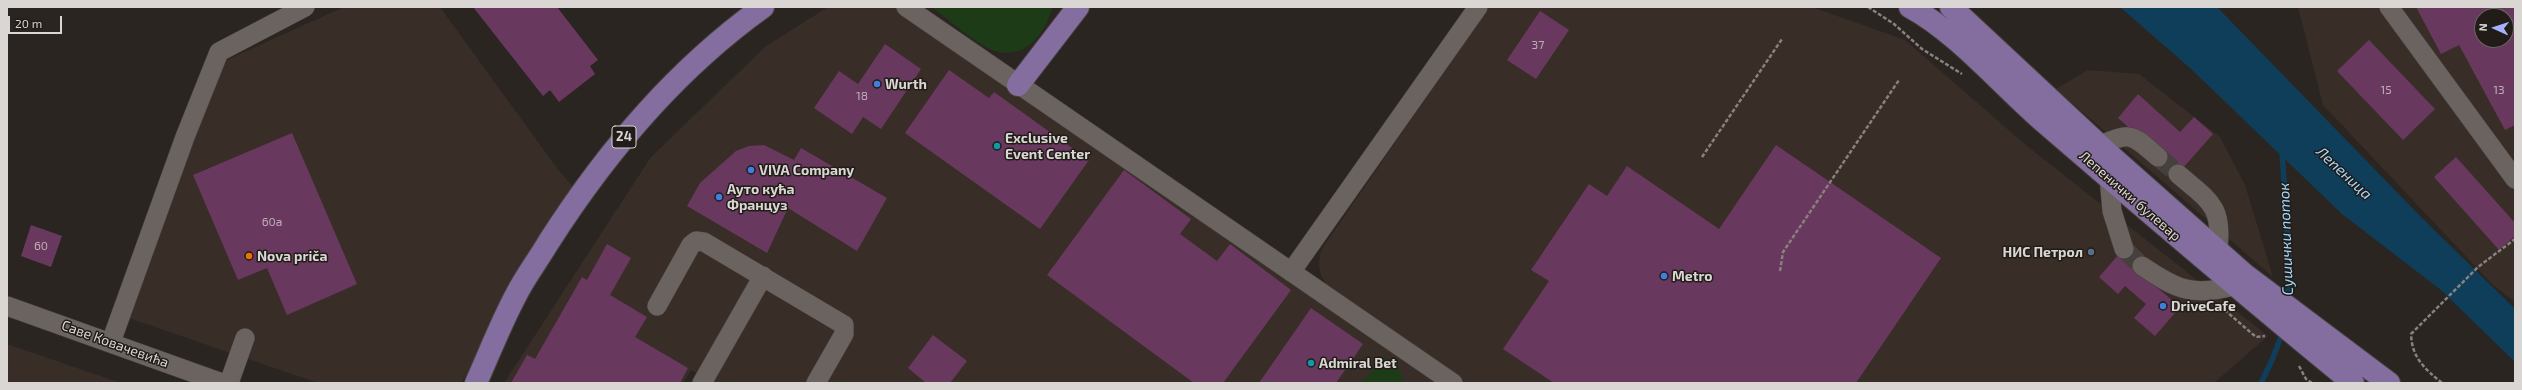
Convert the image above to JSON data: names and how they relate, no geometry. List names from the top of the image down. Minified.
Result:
{"streets":{"main road":["24","Лепенички булевар"],"street":["Саве Ковачевића"]},"water":["Лепеница","Сушички поток"],"places":["Wurth","Exclusive Event Center","VIVA Company","Ауто кућа Француз","НИС Петрол","Nova priča","Metro","DriveCafe","Admiral Bet"],"house_numbers":["37","15","13","18","60a","60"],"scale_bar":"20 m","north":"left"}
